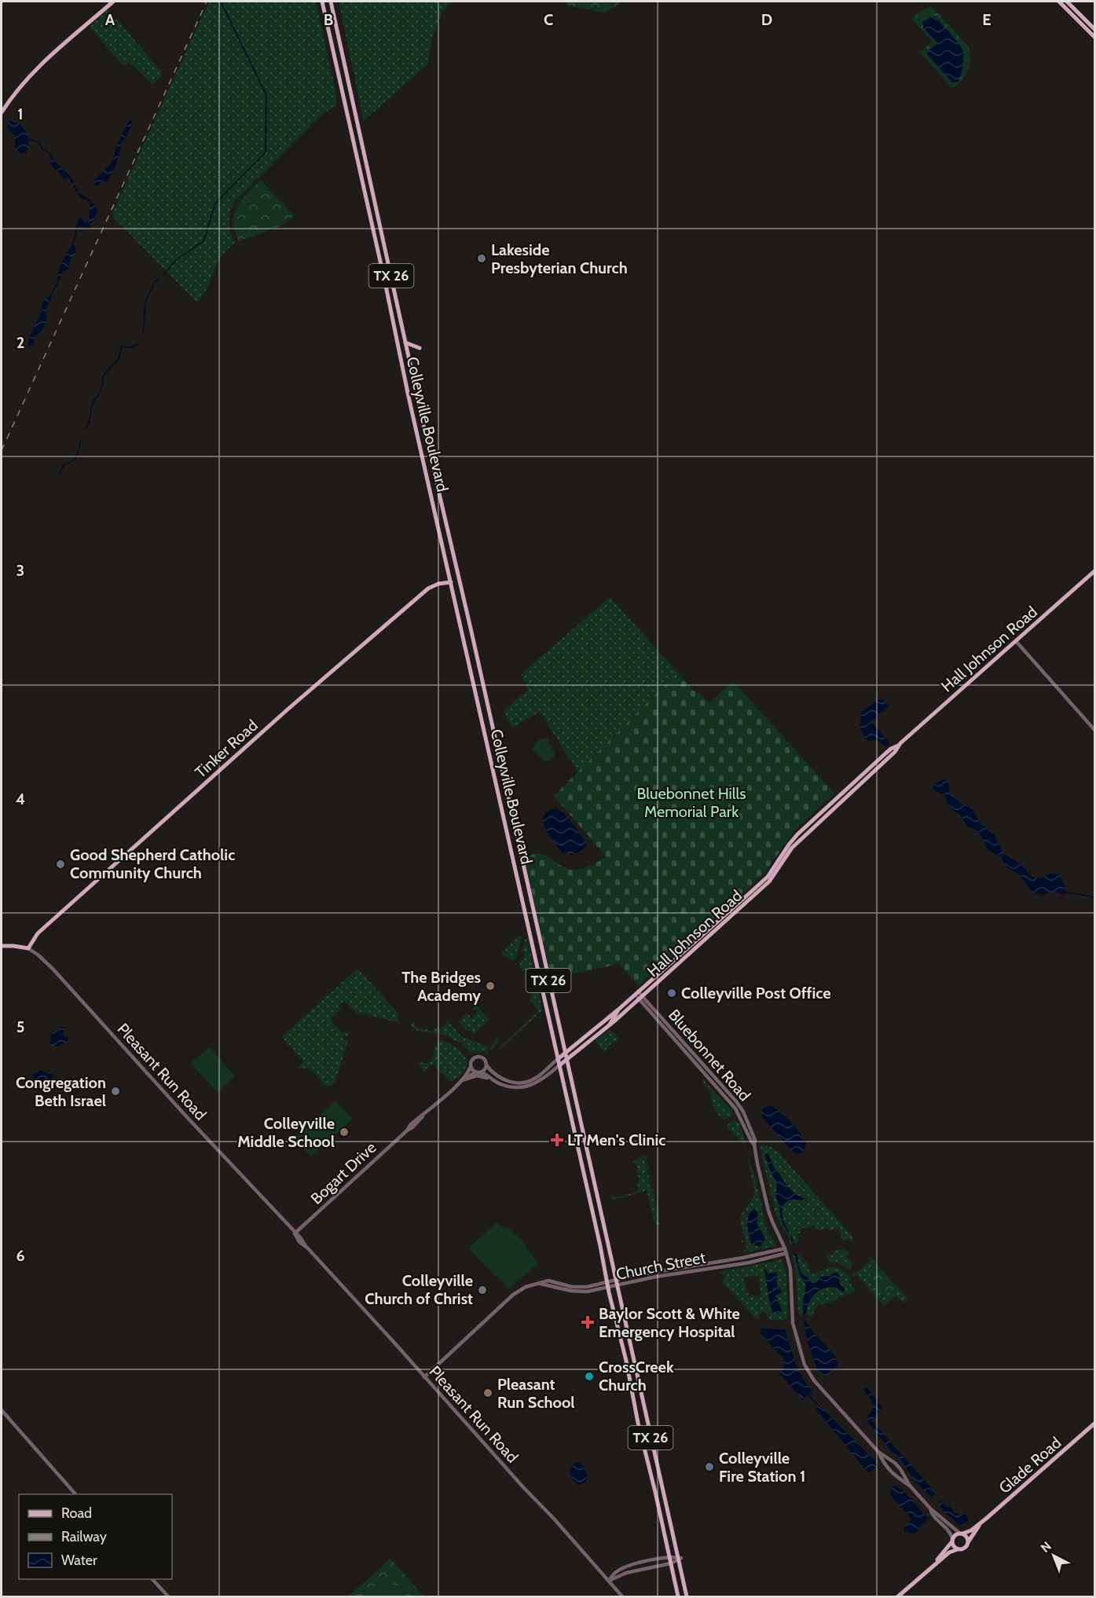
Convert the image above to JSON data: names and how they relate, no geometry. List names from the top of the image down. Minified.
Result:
{"streets":{"main road":["TX 26","Colleyville Boulevard","Hall Johnson Road","Tinker Road","Glade Road"],"street":["Bluebonnet Road","Pleasant Run Road","Bogart Drive","Church Street"]},"crossings":[["Colleyville Boulevard","Hall Johnson Road"],["Colleyville Boulevard","Tinker Road"],["Colleyville Boulevard","Church Street"],["Hall Johnson Road","Bluebonnet Road"],["Tinker Road","Pleasant Run Road"],["Pleasant Run Road","Bogart Drive"],["Pleasant Run Road","Church Street"]],"parks":["Bluebonnet Hills Memorial Park"],"places":{"other":["Lakeside Presbyterian Church","Good Shepherd Catholic Community Church","The Bridges Academy","Colleyville Post Office","Congregation Beth Israel","Colleyville Middle School","Colleyville Church of Christ","CrossCreek Church","Pleasant Run School","Colleyville Fire Station 1"],"health":["LT Men's Clinic","Baylor Scott & White Emergency Hospital"]},"legend":["Road","Railway","Water"],"north":"top left","grid":{"columns":["A","B","C","D","E"],"rows":["1","2","3","4","5","6"]}}
